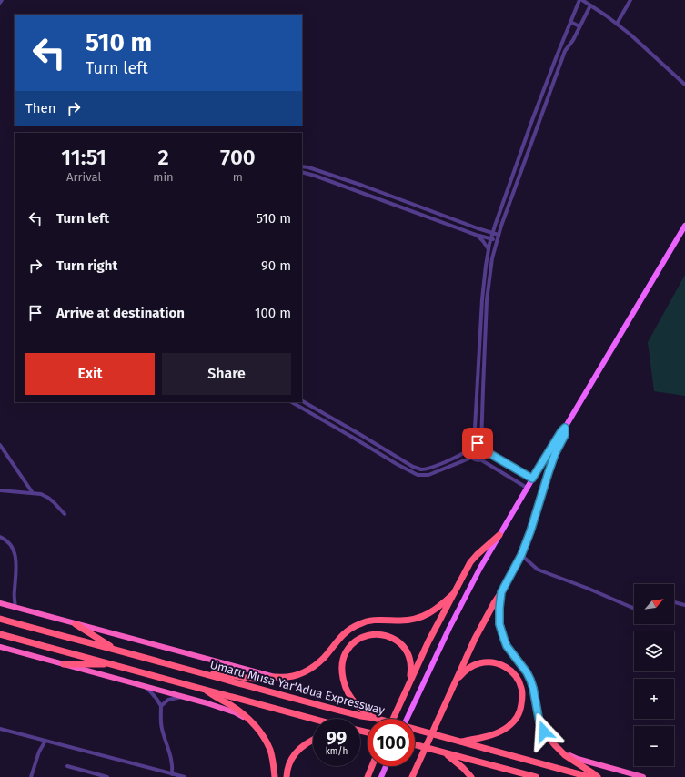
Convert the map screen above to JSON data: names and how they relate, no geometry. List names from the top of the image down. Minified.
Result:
{"streets":{"highway":["Umaru Musa Yar'Adua Expressway"]},"north":"top right","page":{"turn":["510 m","Turn left"],"then":"Then","eta":["11:51","Arrival","2","min","700","m"],"list":[{"name":"Turn left","value":"510 m"},{"name":"Turn right","value":"90 m"},{"name":"Arrive at destination","value":"100 m"}],"buttons":["Exit","Share"],"map_buttons":["+","−"],"speed":"99 km/h","limit":"100"}}
